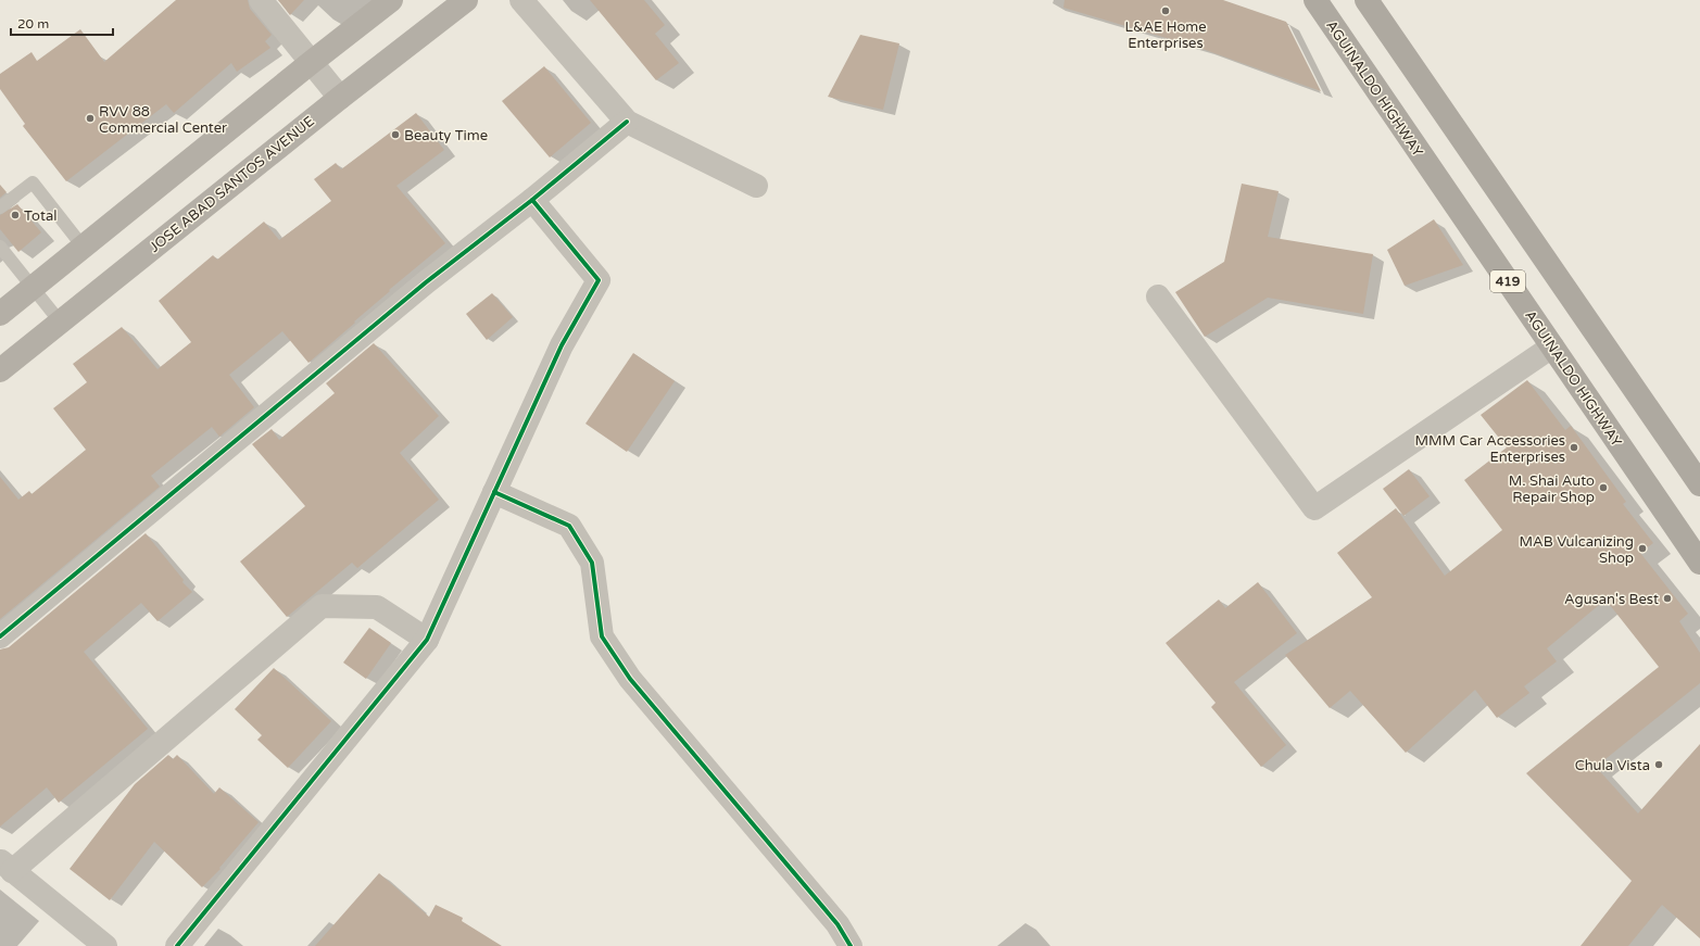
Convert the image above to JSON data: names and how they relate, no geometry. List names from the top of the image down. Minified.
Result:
{"streets":{"highway":["AGUINALDO HIGHWAY","419"],"main road":["JOSE ABAD SANTOS AVENUE"]},"places":["L&AE Home Enterprises","RVV 88 Commercial Center","Beauty Time","Total","MMM Car Accessories Enterprises","M. Shai Auto Repair Shop","MAB Vulcanizing Shop","Agusan's Best","Chula Vista"],"scale_bar":"20 m"}
